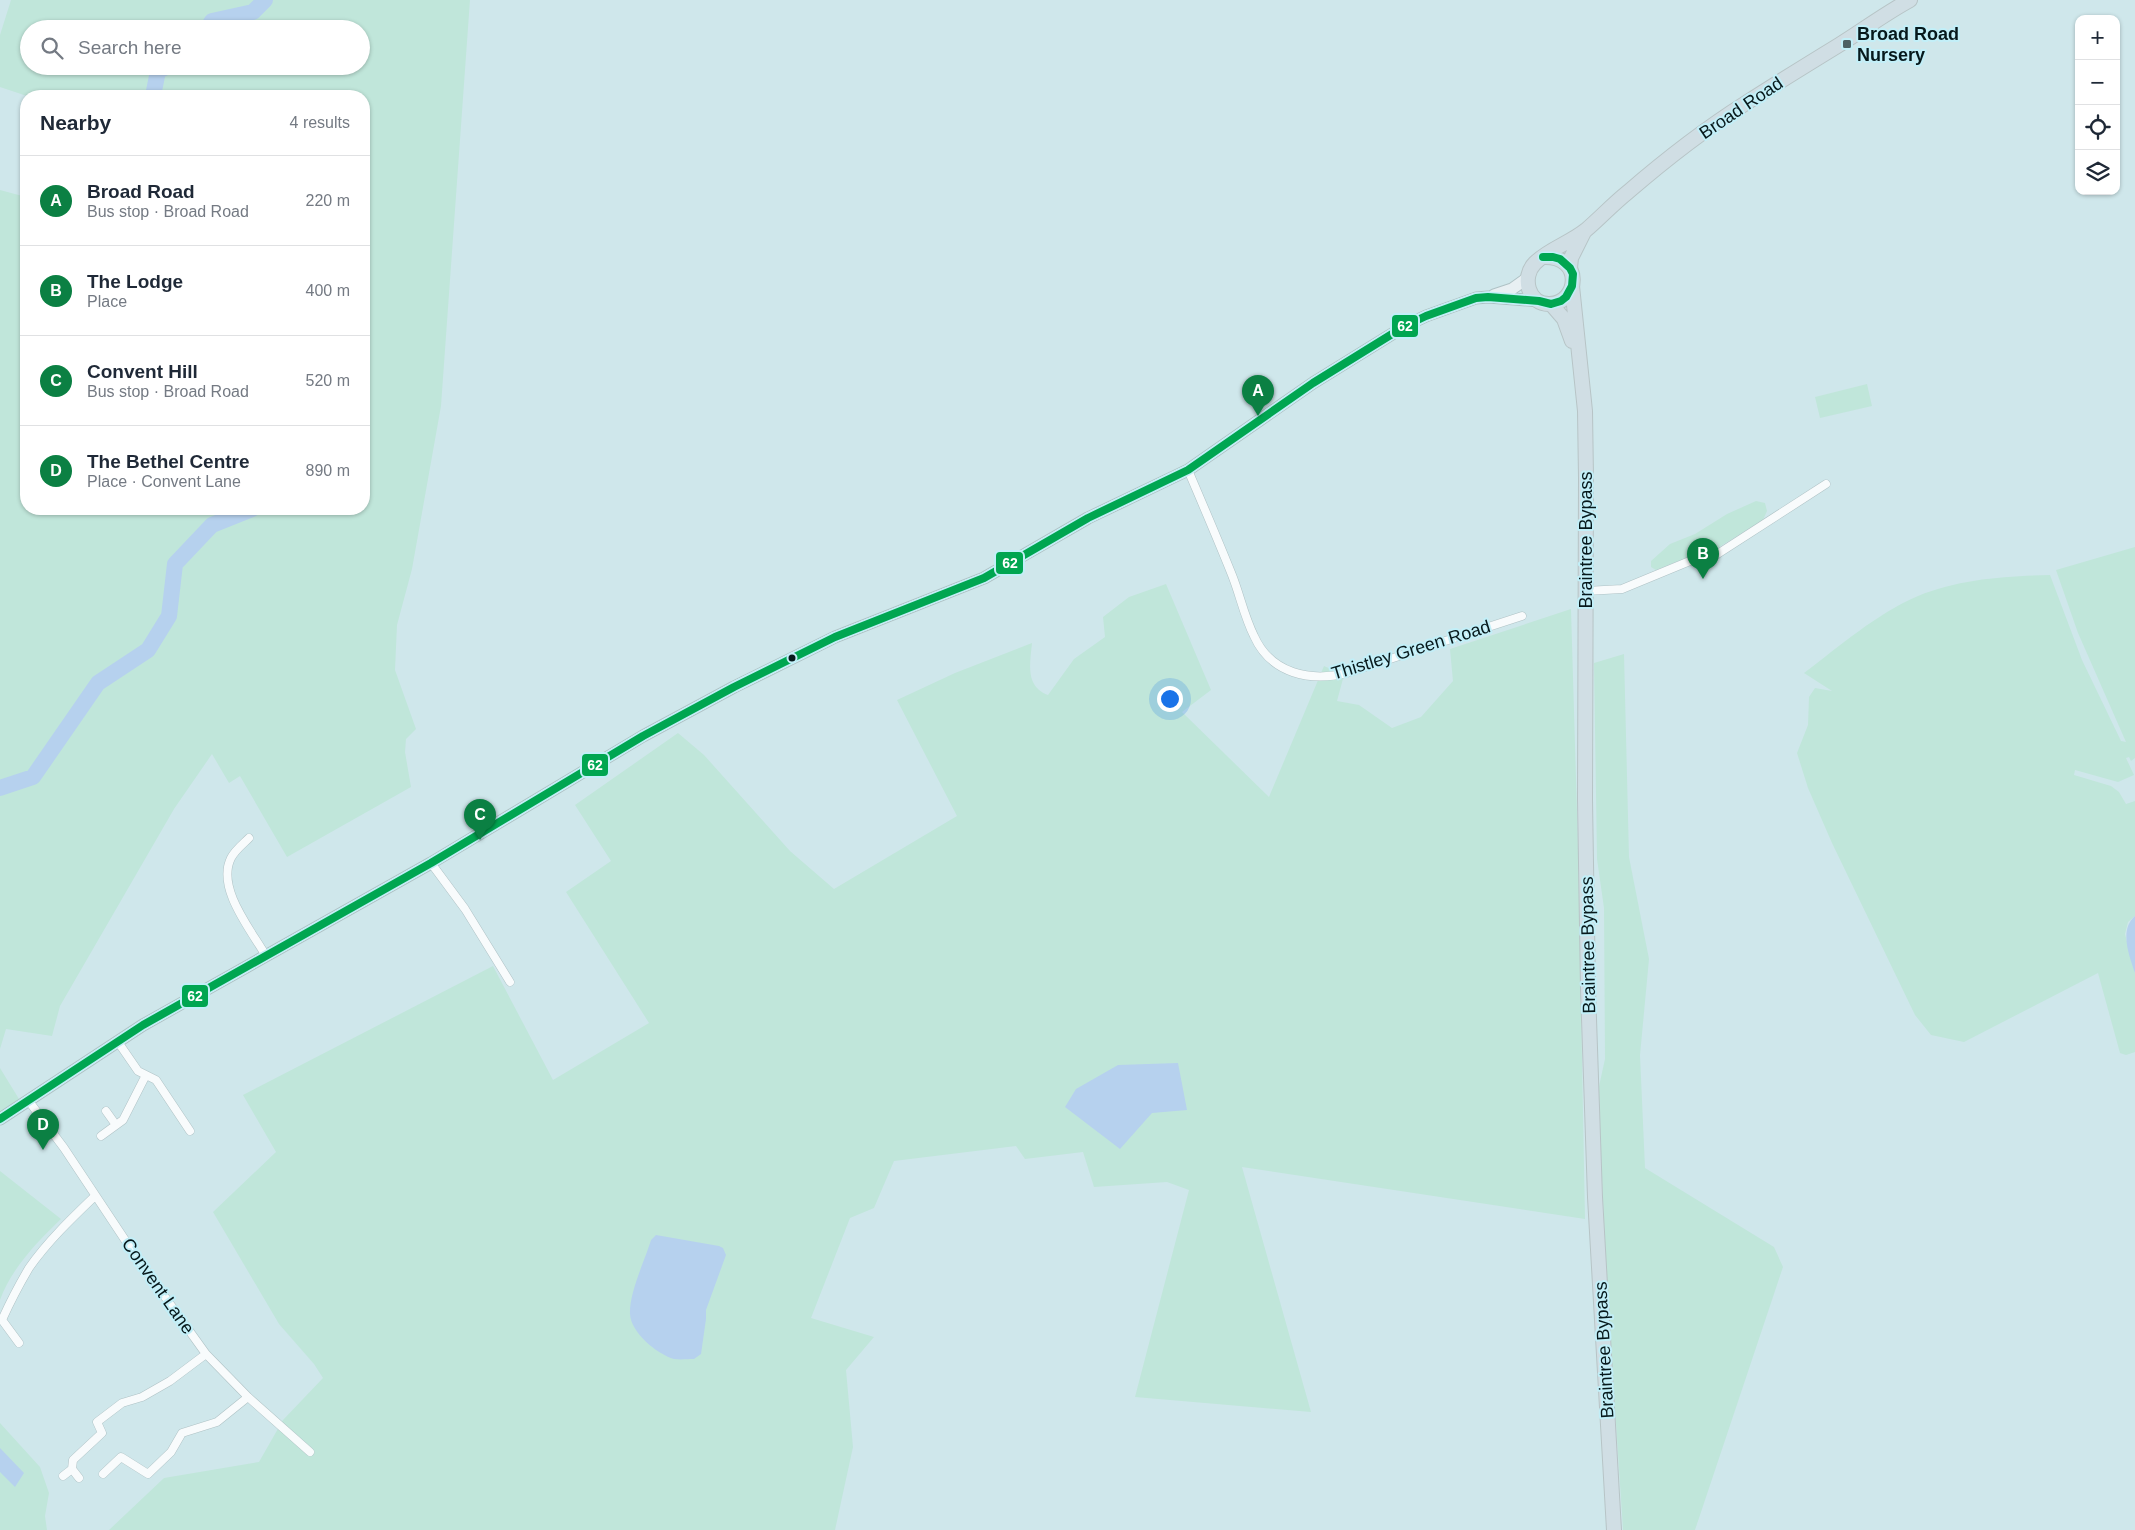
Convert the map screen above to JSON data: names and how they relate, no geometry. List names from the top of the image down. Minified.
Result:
{"streets":{"highway":["Broad Road","Braintree Bypass"],"street":["Thistley Green Road","Convent Lane"]},"crossings":[["Broad Road","Braintree Bypass"],["Broad Road","Thistley Green Road"],["Broad Road","Convent Lane"]],"places":{"transit":["Broad Road Nursery"]},"lines":["transit line 62"],"page":{"map_buttons":["+","−"],"search":"Search here","heading":["Nearby","4 results"],"list":[{"mark":"A","name":"Broad Road","note":"Bus stop · Broad Road","value":"220 m"},{"mark":"B","name":"The Lodge","note":"Place","value":"400 m"},{"mark":"C","name":"Convent Hill","note":"Bus stop · Broad Road","value":"520 m"},{"mark":"D","name":"The Bethel Centre","note":"Place · Convent Lane","value":"890 m"}],"pins":["A","B","C","D"]}}
